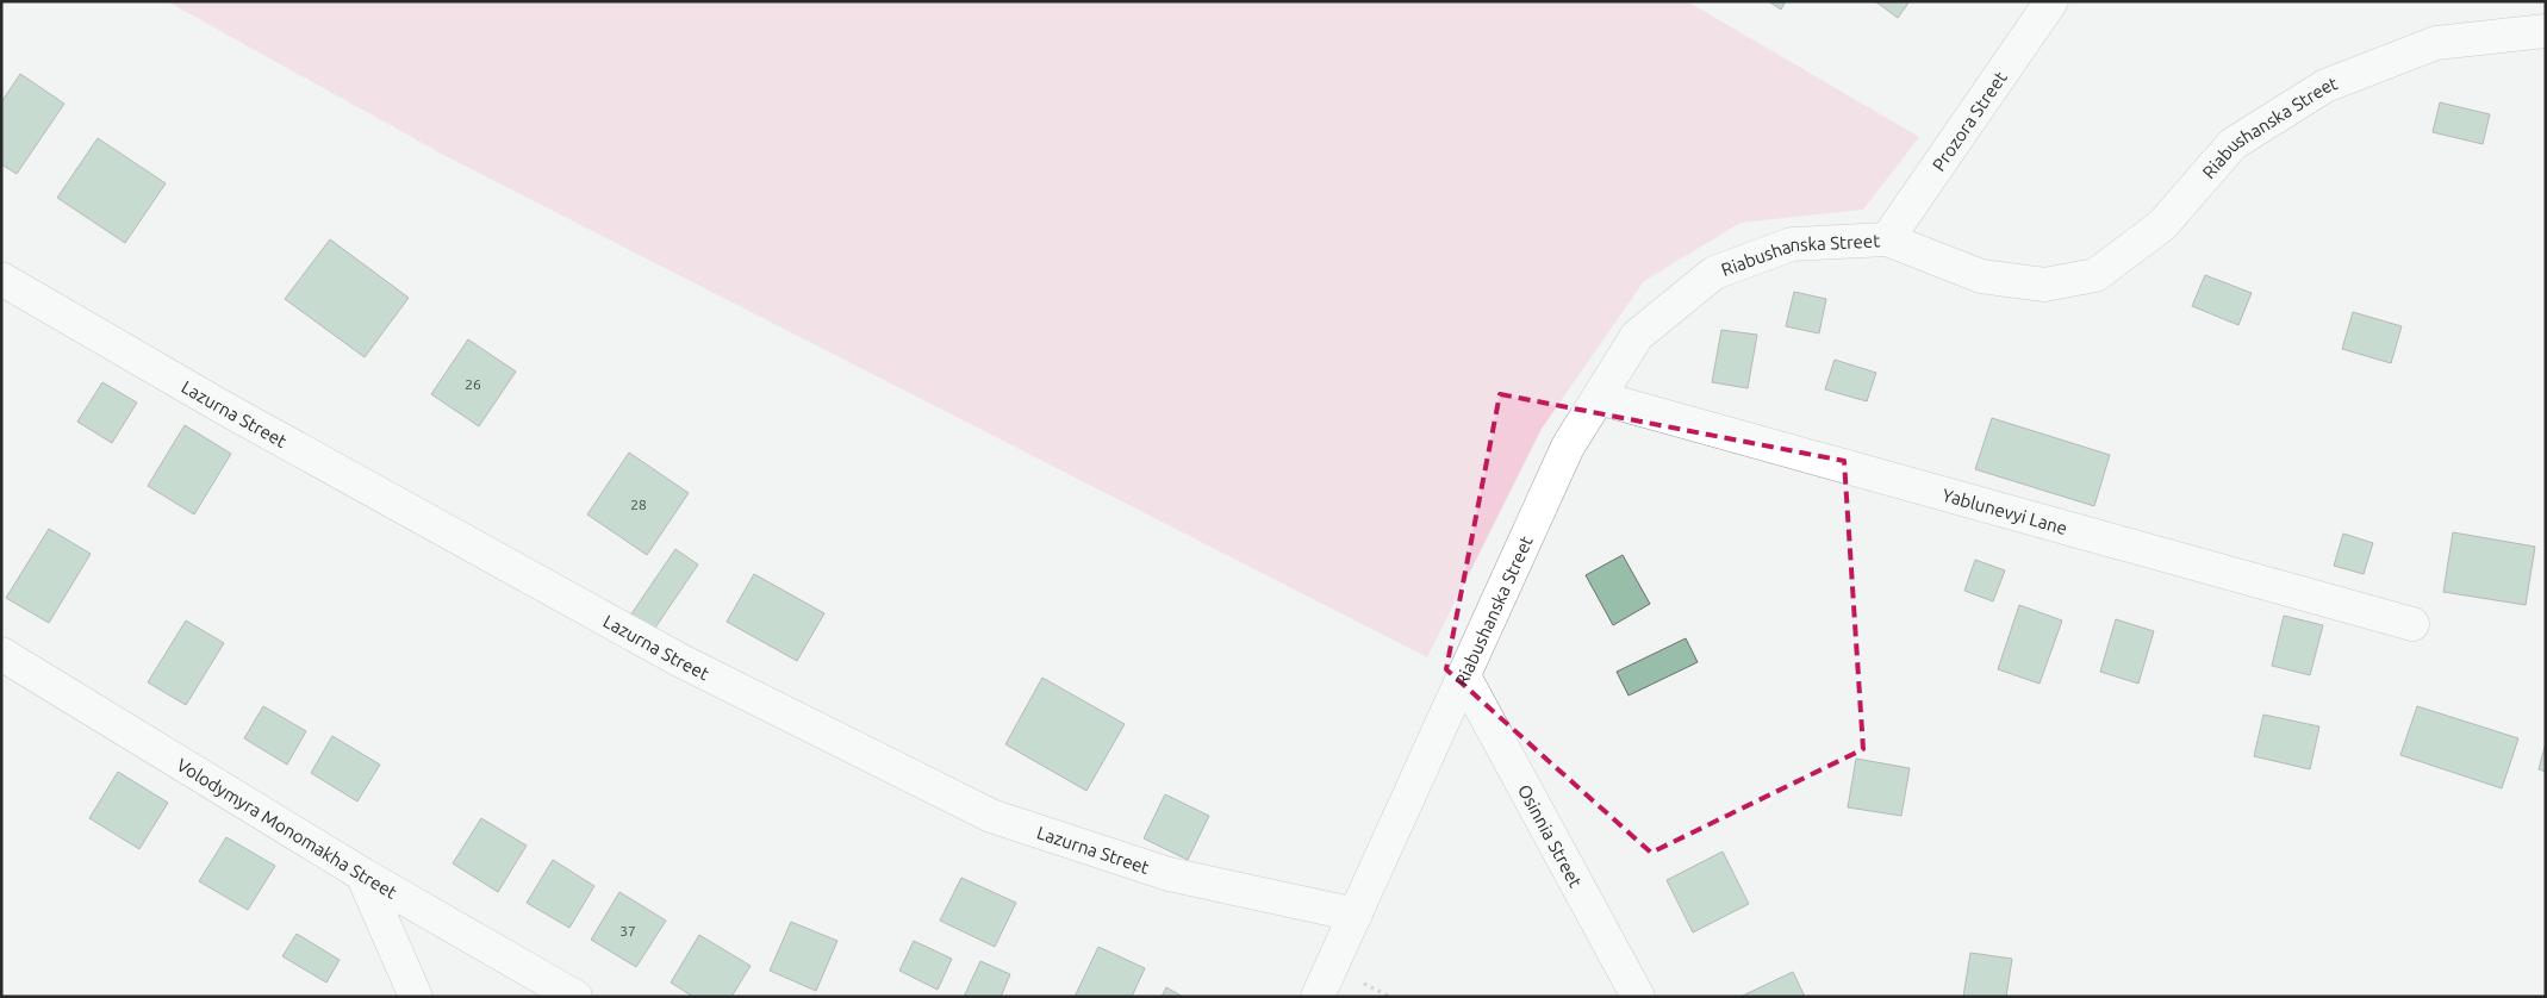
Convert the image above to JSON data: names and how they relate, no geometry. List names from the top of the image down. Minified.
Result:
{"streets":{"street":["Prozora Street","Riabushanska Street","Lazurna Street","Yablunevyi Lane","Volodymyra Monomakha Street","Osinnia Street"]},"crossings":[["Prozora Street","Riabushanska Street"],["Riabushanska Street","Lazurna Street"],["Riabushanska Street","Yablunevyi Lane"],["Riabushanska Street","Osinnia Street"]],"house_numbers":["26","28","37"]}
